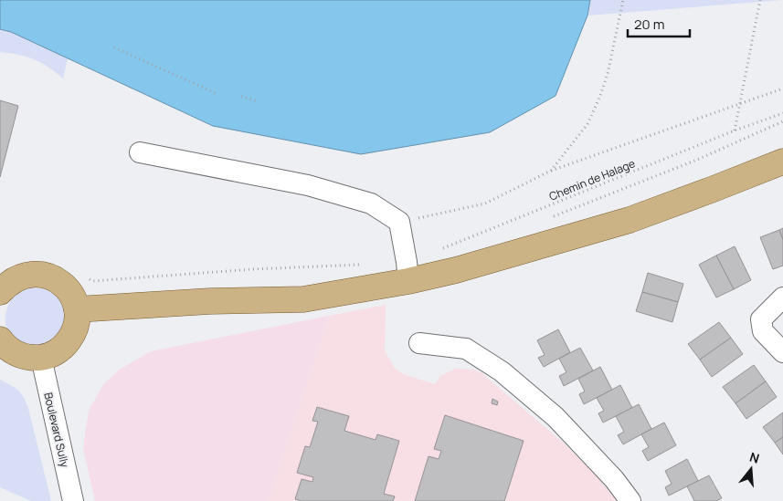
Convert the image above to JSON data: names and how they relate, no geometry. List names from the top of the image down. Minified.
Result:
{"streets":{"street":["Boulevard Sully"],"path":["Chemin de Halage"]},"scale_bar":"20 m","north":"top"}
